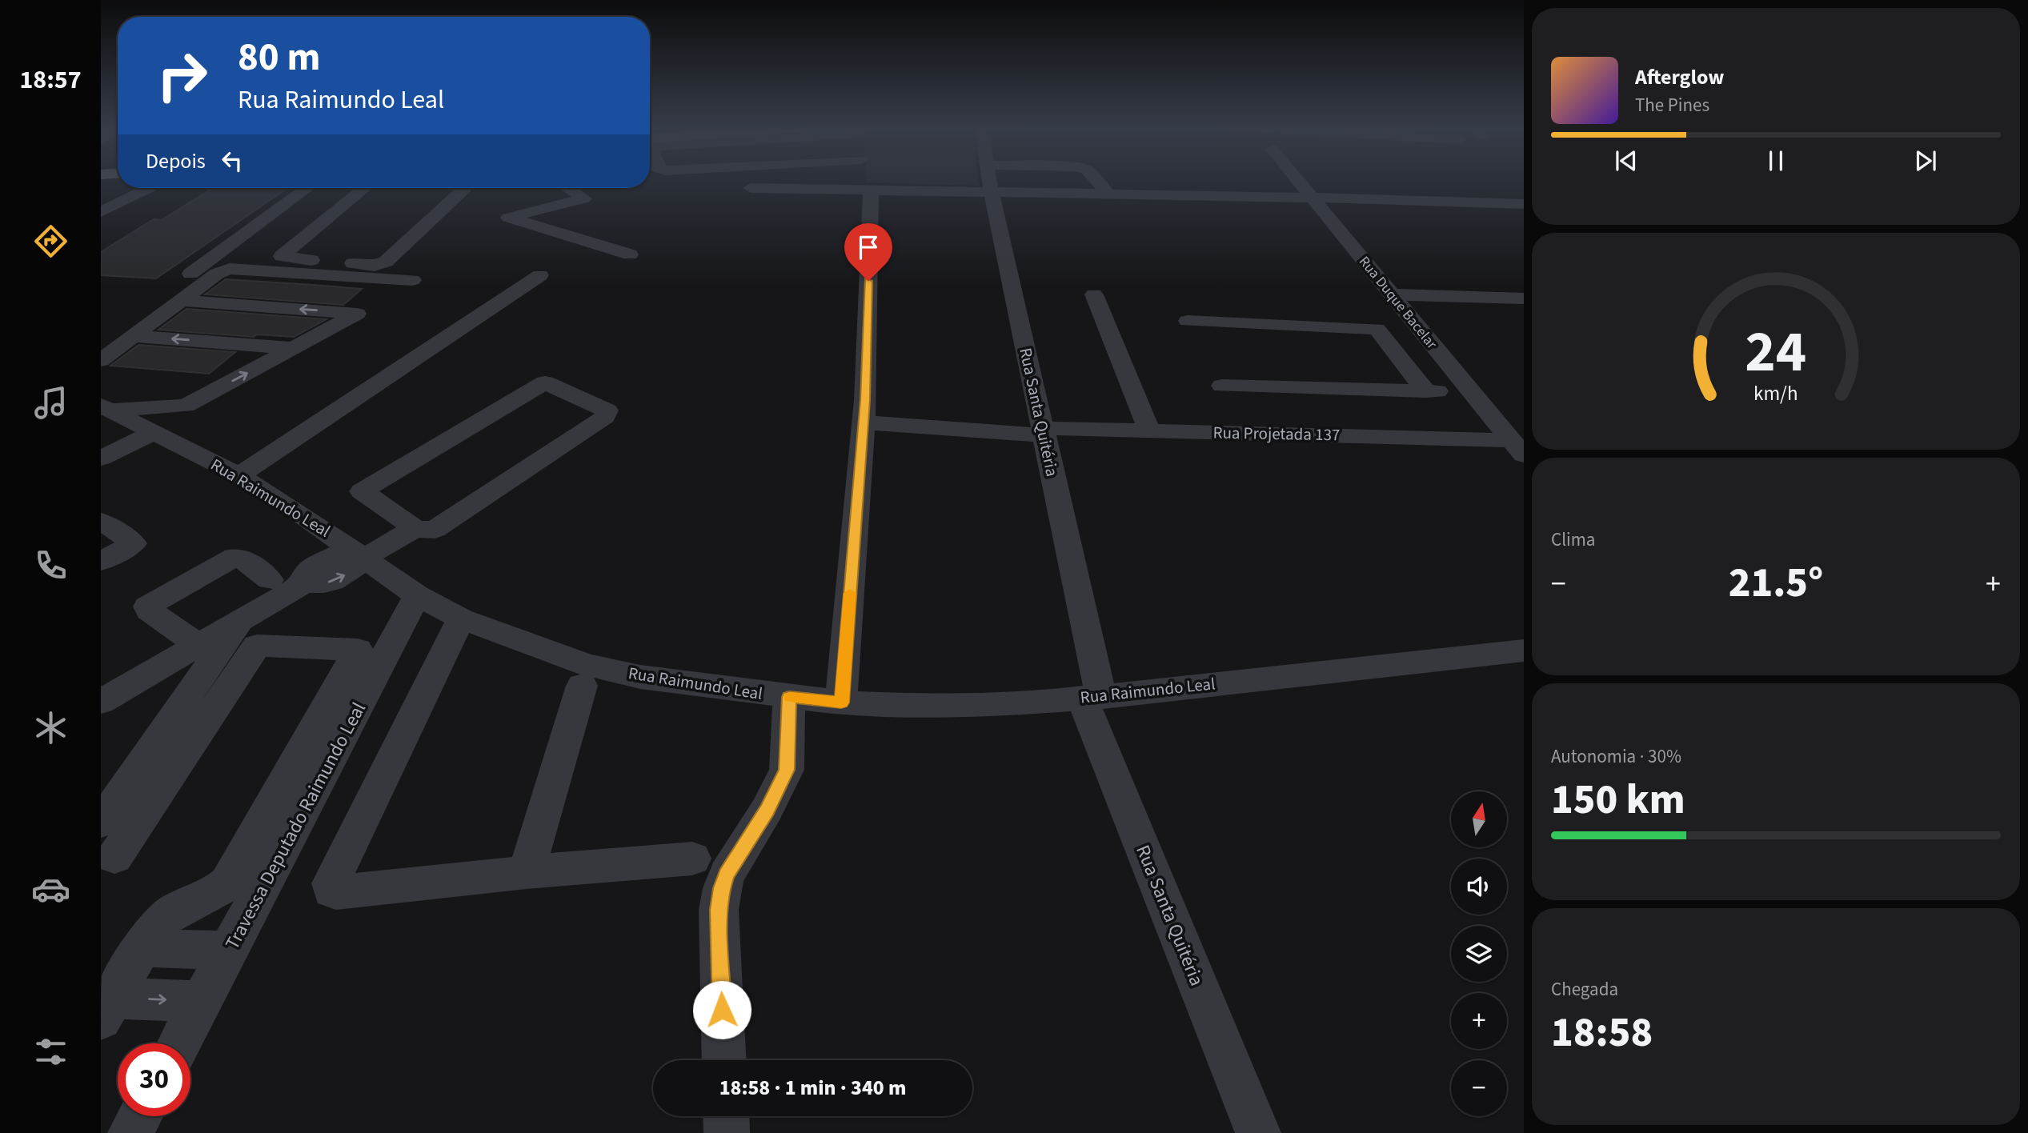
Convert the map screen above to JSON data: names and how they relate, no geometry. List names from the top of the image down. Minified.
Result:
{"streets":{"street":["Rua Duque Bacelar","Rua Santa Quitéria","Rua Projetada 137","Rua Raimundo Leal","Travessa Deputado Raimundo Leal"]},"crossings":[["Rua Duque Bacelar","Rua Projetada 137"],["Rua Santa Quitéria","Rua Projetada 137"],["Rua Santa Quitéria","Rua Raimundo Leal"],["Rua Raimundo Leal","Travessa Deputado Raimundo Leal"]],"north":"top","page":{"tabs":"18:57","turn":["80 m","Rua Raimundo Leal"],"song":["Afterglow","The Pines"],"then":"Depois","tile":["Clima",["Autonomia · 30%","150 km"],["Chegada","18:58"]],"heat":["−","21.5°","+"],"map_buttons":["+","−"],"limit":"30","trip":"18:58 · 1 min · 340 m","gauge":["24","km/h"]}}
